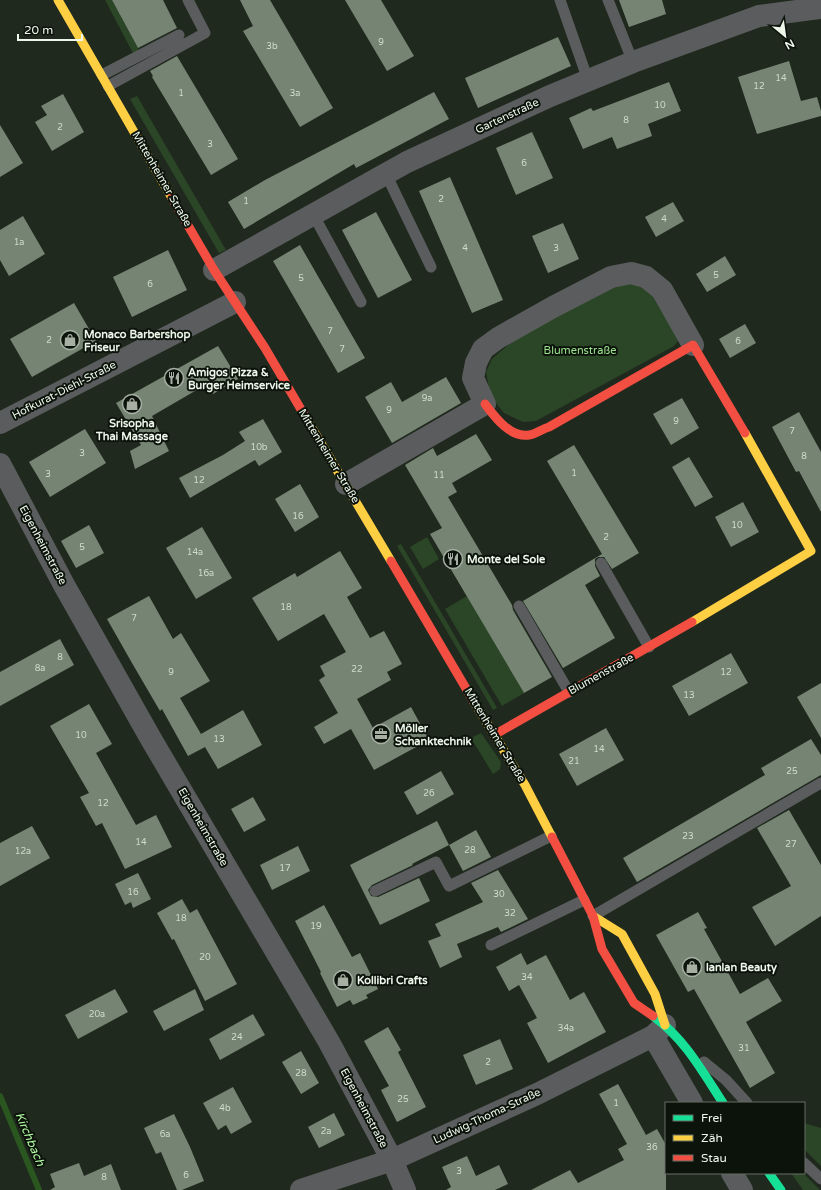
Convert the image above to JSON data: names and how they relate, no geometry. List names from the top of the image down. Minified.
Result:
{"streets":{"main road":["Mittenheimer Straße","Blumenstraße"],"street":["Gartenstraße","Hofkurat-Diehl-Straße","Eigenheimstraße","Ludwig-Thoma-Straße"]},"crossings":[["Gartenstraße","Mittenheimer Straße"],["Mittenheimer Straße","Hofkurat-Diehl-Straße"],["Mittenheimer Straße","Blumenstraße"],["Mittenheimer Straße","Ludwig-Thoma-Straße"],["Eigenheimstraße","Ludwig-Thoma-Straße"]],"water":["Kirchbach"],"parks":["Blumenstraße"],"places":{"shop":["Monaco Barbershop Friseur","Srisopha Thai Massage","lanlan Beauty","Kollibri Crafts"],"restaurant":["Amigos Pizza & Burger Heimservice","Monte del Sole"],"office":["Möller Schanktechnik"]},"house_numbers":["9","3b","14","12","1","3a","10","8","2","3","6","2","1","4","1a","4","3","5","5","6","7","2","6","7","9a","9","9","7","10b","3","8","1","3","11","12","16","10","2","5","14a","16a","18","7","8","8a","22","9","12","13","10","13","14","21","25","26","12","23","14","27","28","12a","17","16","30","32","18","19","20","34","20a","34a","24","31","2","28","25","1","4b","2a","6a","36","3","6","8"],"legend":["Frei","Zäh","Stau"],"scale_bar":"20 m","north":"bottom right"}
